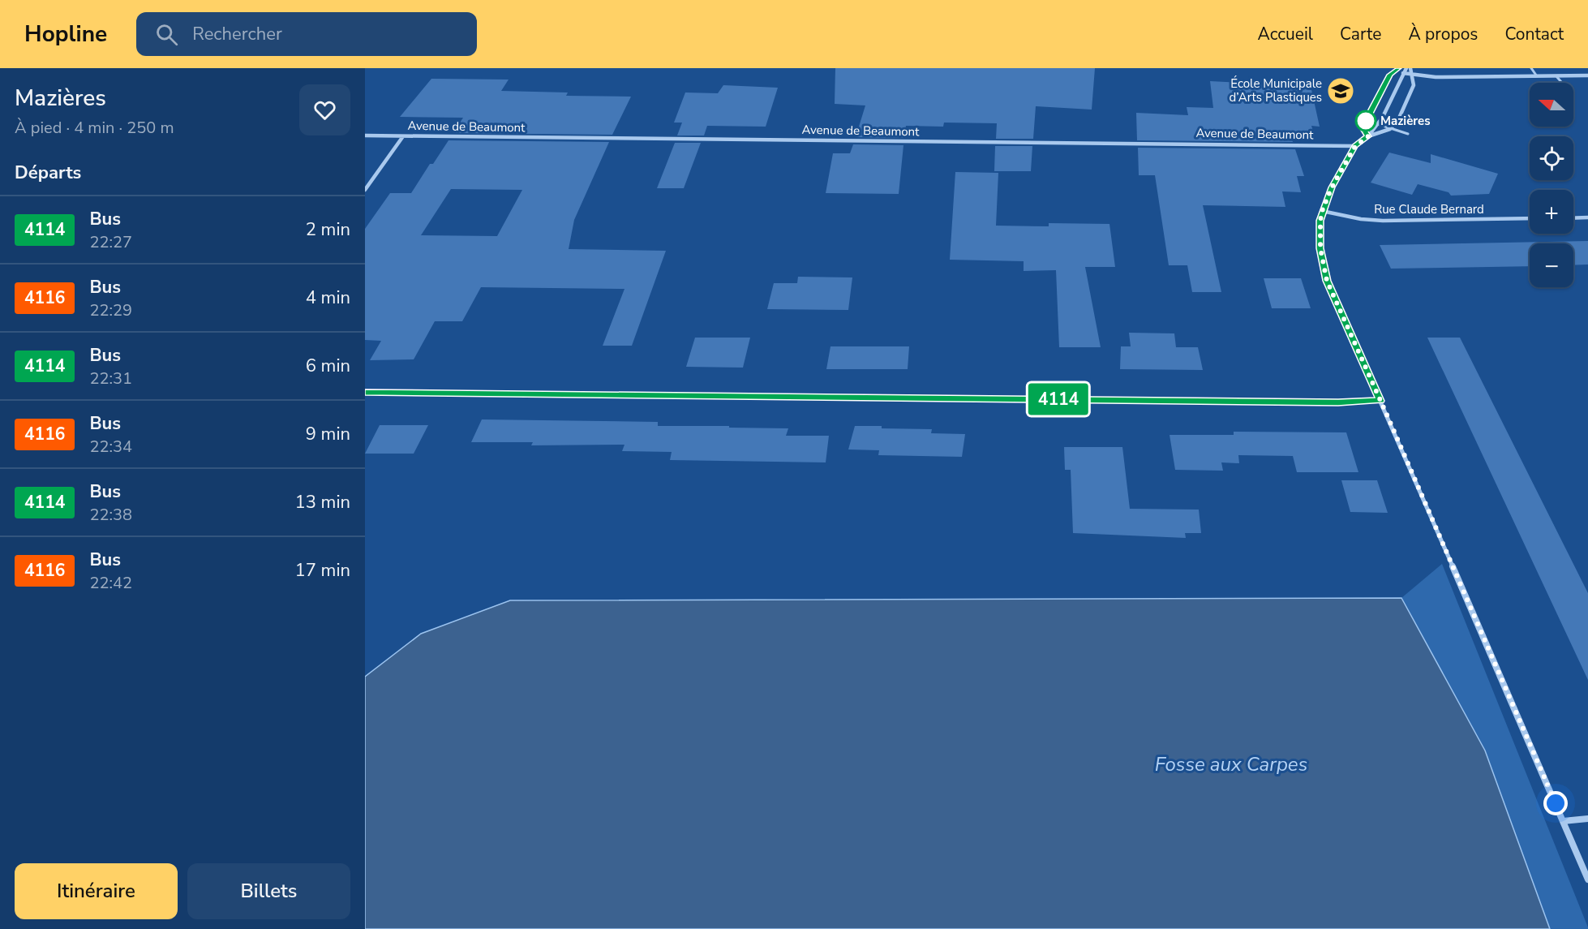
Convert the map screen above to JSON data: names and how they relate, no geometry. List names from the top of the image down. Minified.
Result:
{"streets":{"street":["Avenue de Beaumont","Rue Claude Bernard"]},"water":["Fosse aux Carpes"],"places":{"school or university":["École Municipale d’Arts Plastiques"],"other":["Mazières"]},"lines":["bus line 4114"],"north":"left","page":{"header":"Hopline","search":"Rechercher","nav":["Accueil","Carte","À propos","Contact"],"heading":[["Mazières","À pied · 4 min · 250 m"],"Départs"],"on_map":"4114","map_buttons":["+","−"],"list":[{"mark":"4114","name":"Bus","note":"22:27","value":"2 min"},{"mark":"4116","name":"Bus","note":"22:29","value":"4 min"},{"mark":"4114","name":"Bus","note":"22:31","value":"6 min"},{"mark":"4116","name":"Bus","note":"22:34","value":"9 min"},{"mark":"4114","name":"Bus","note":"22:38","value":"13 min"},{"mark":"4116","name":"Bus","note":"22:42","value":"17 min"}],"buttons":["Itinéraire","Billets"]}}
